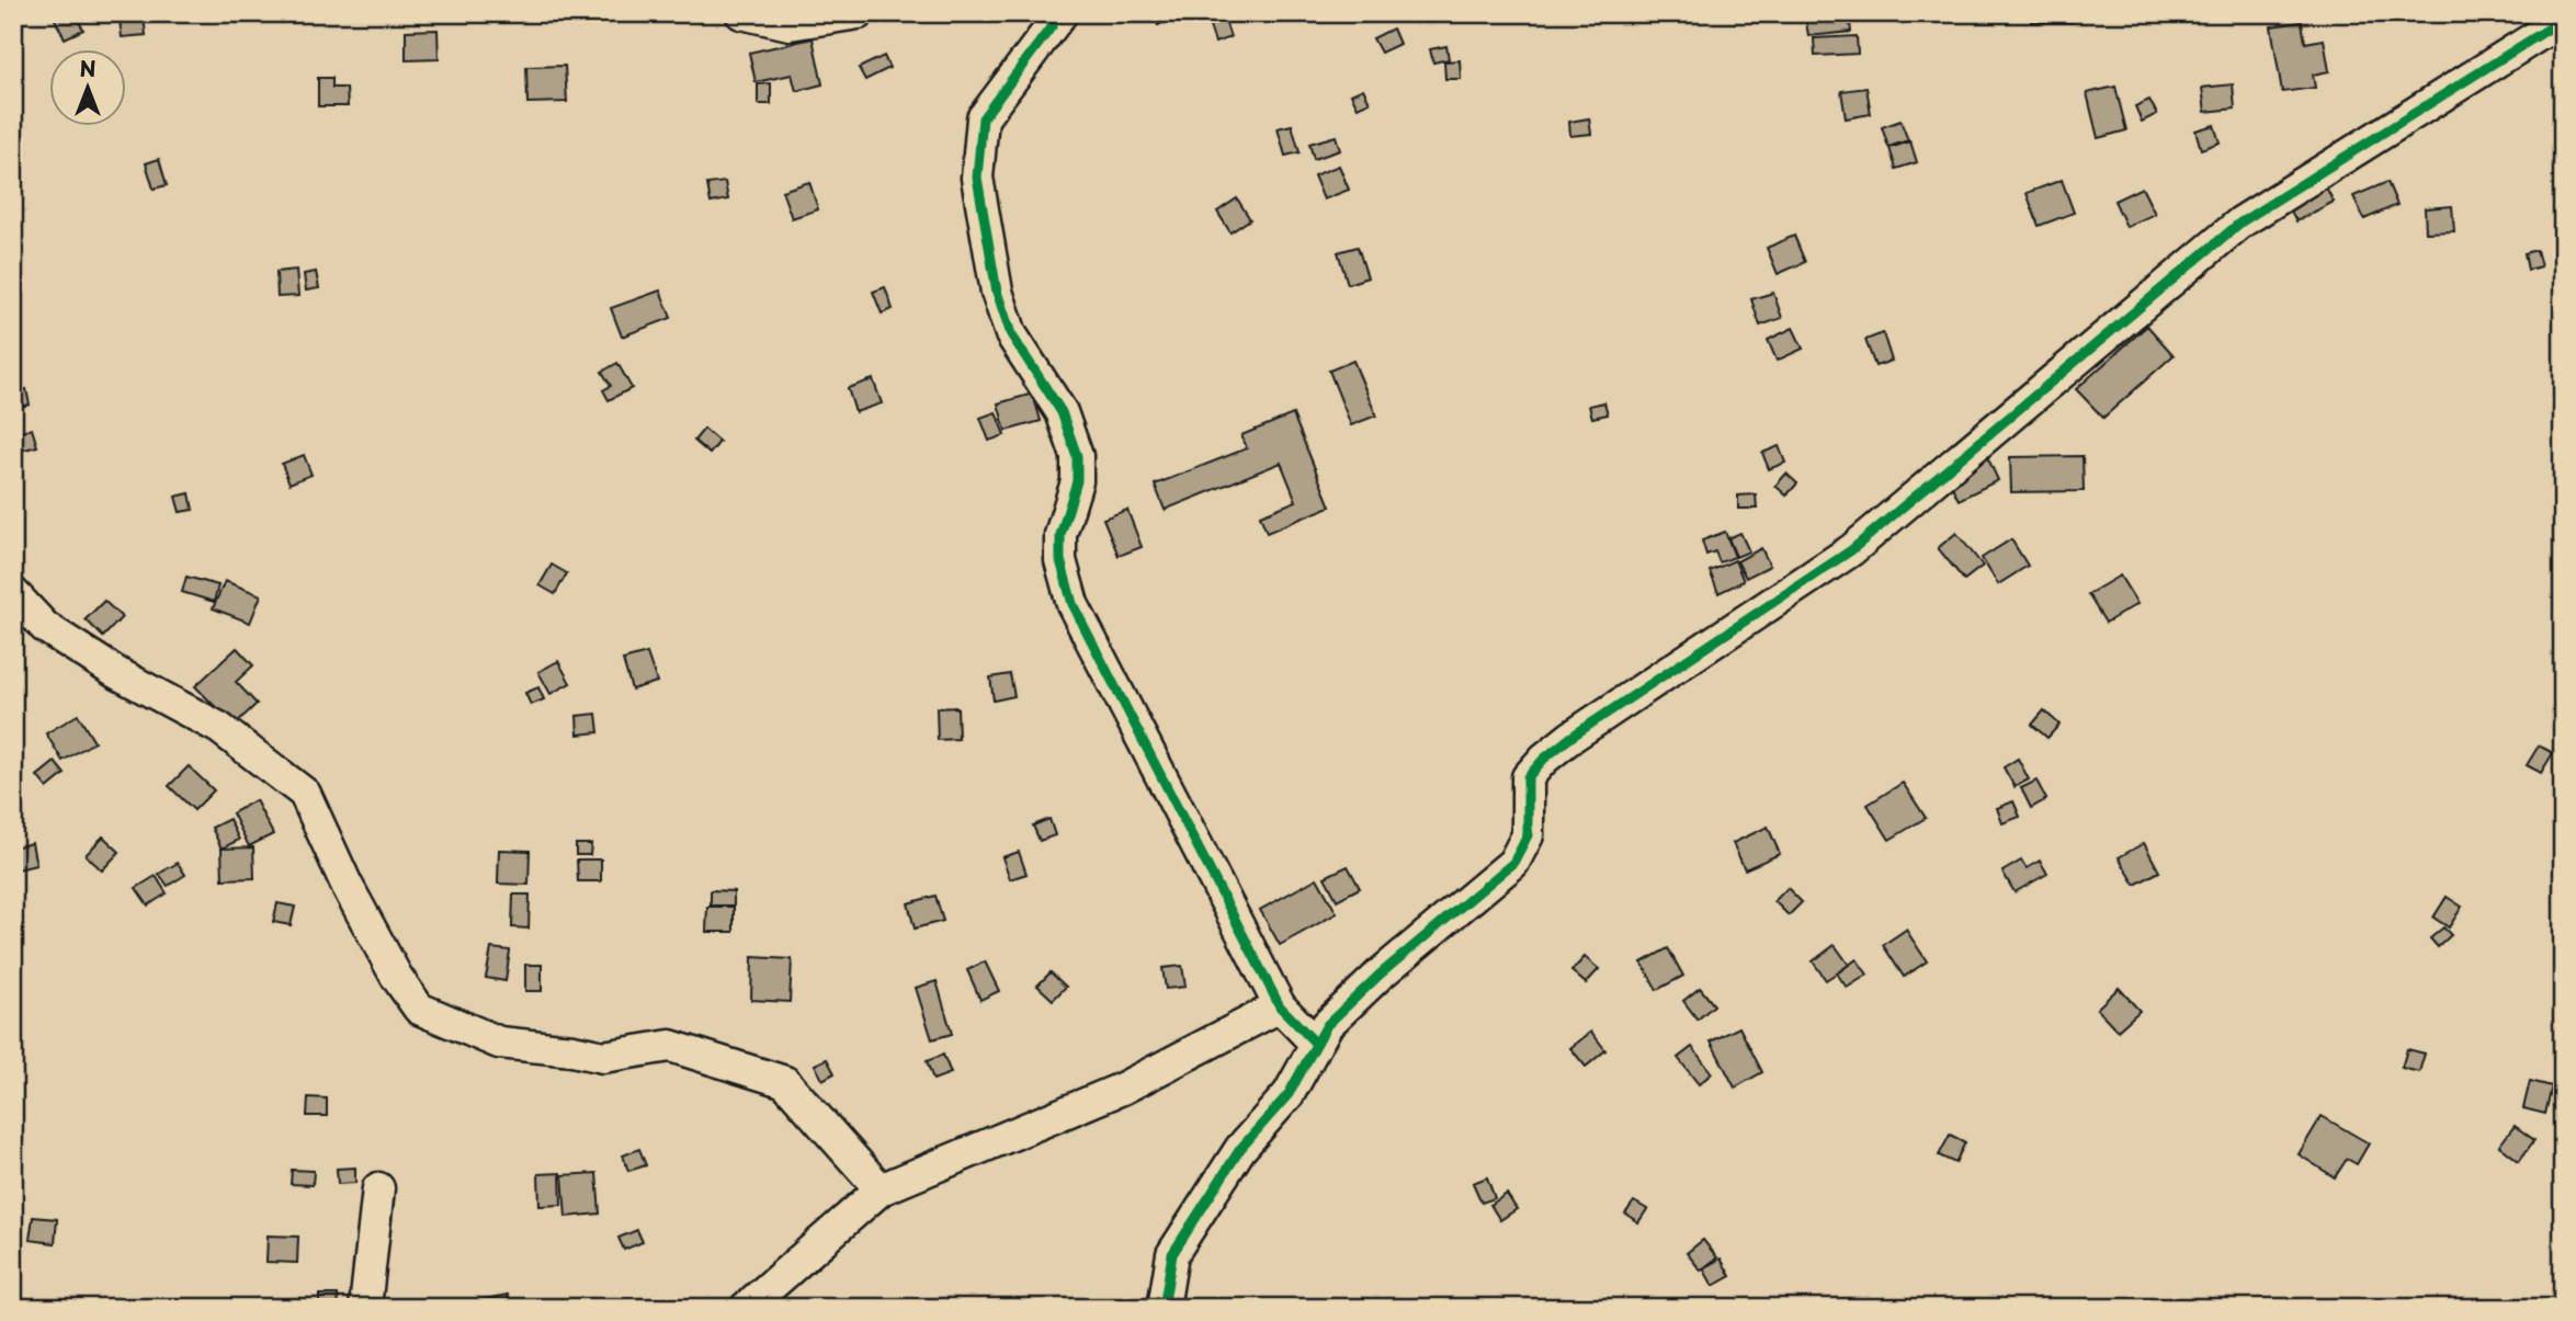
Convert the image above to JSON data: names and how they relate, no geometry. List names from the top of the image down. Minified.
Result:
{"north":"top"}
